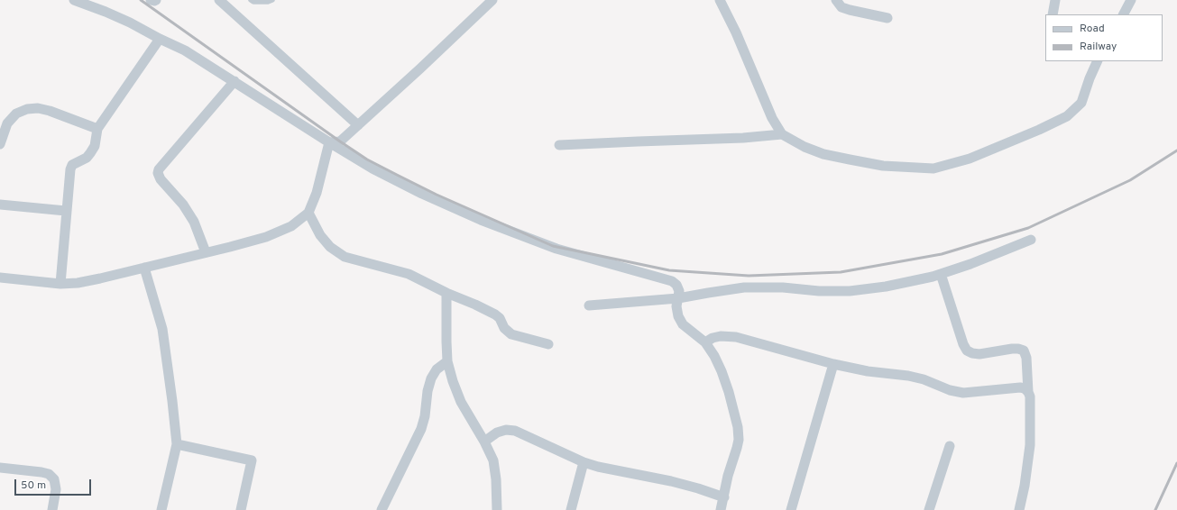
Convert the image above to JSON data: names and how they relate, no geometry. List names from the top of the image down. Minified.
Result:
{"legend":["Road","Railway"],"scale_bar":"50 m"}
